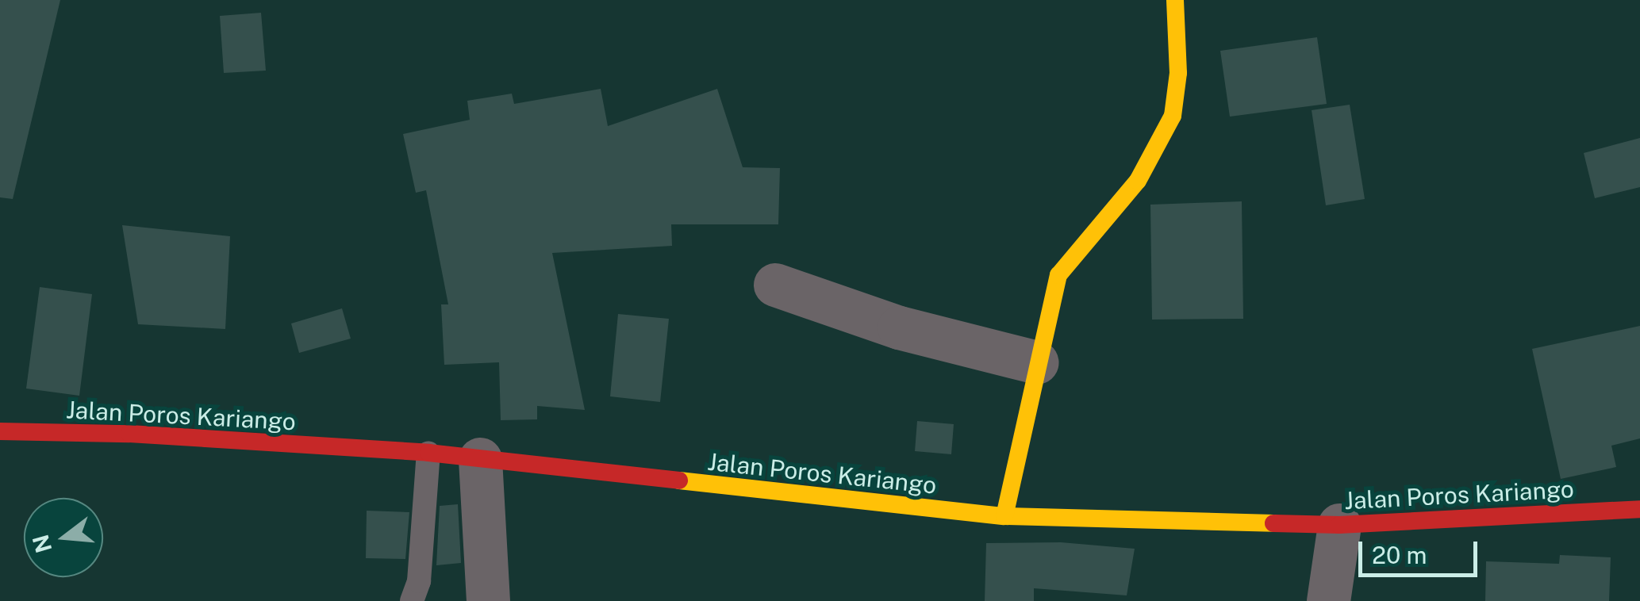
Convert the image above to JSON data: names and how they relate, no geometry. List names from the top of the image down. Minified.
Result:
{"streets":{"main road":["Jalan Poros Kariango"]},"scale_bar":"20 m","north":"left"}
